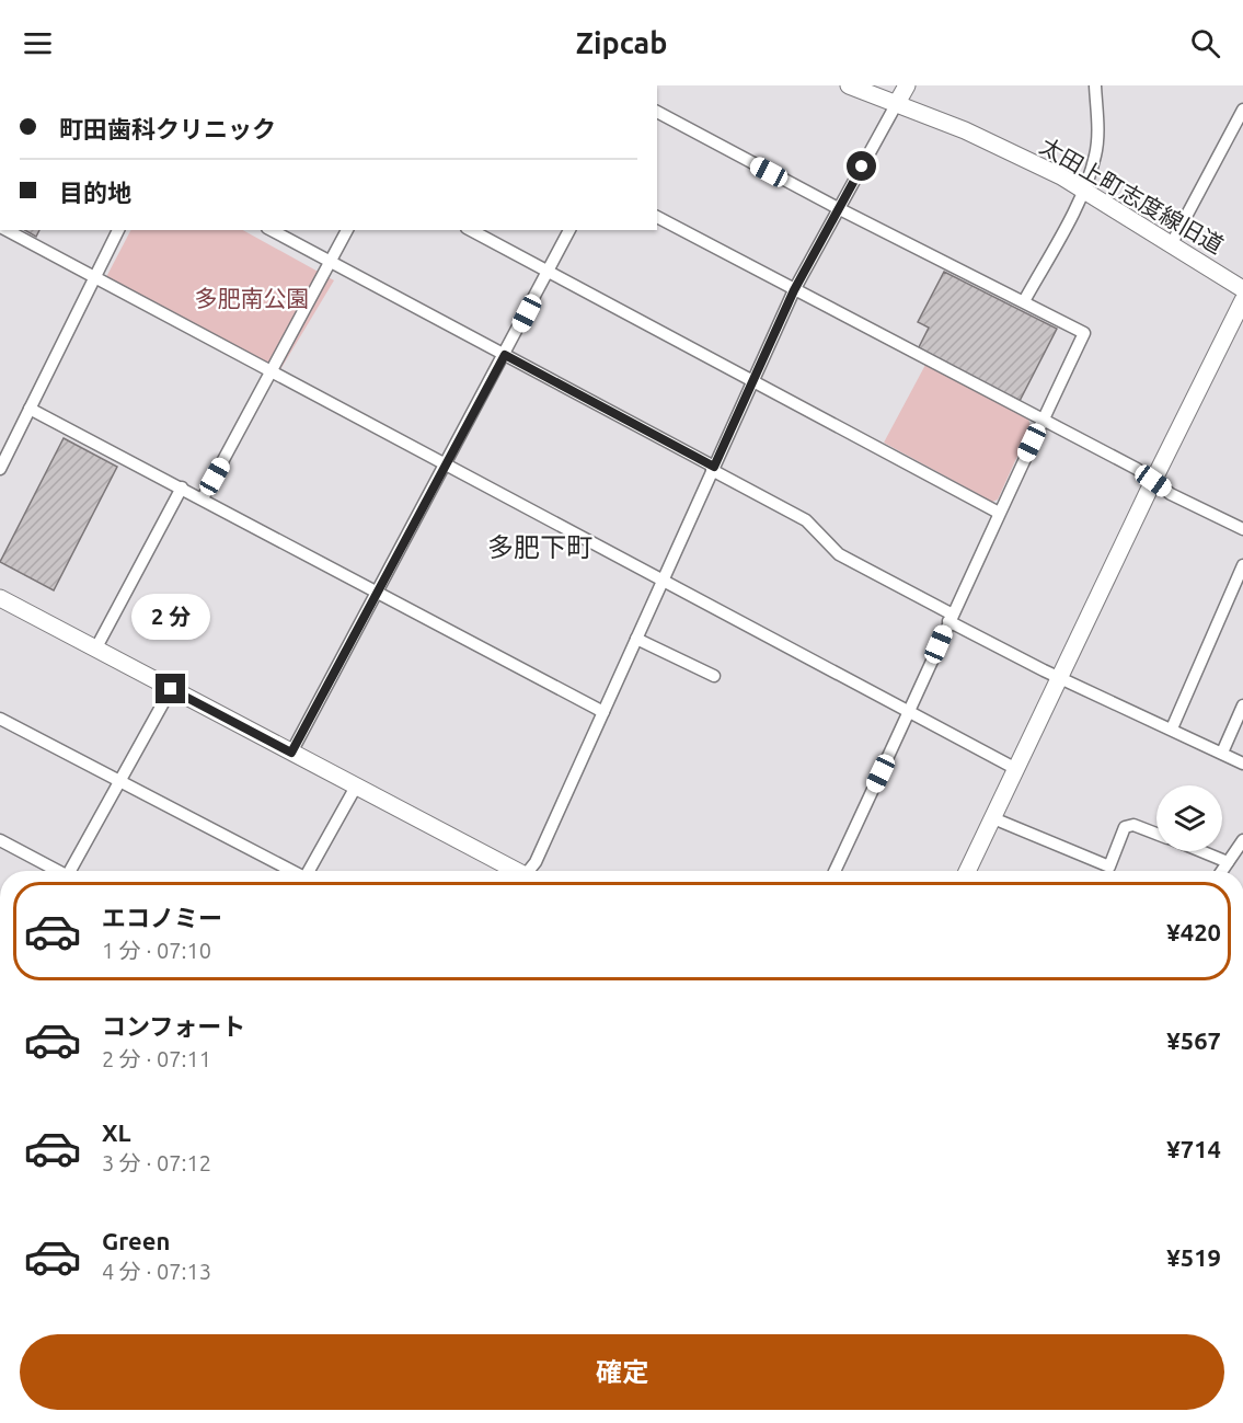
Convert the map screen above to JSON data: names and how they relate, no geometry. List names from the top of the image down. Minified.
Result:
{"streets":{"street":["太田上町志度線旧道"]},"districts":["多肥下町"],"parks":["多肥南公園"],"page":{"header":"Zipcab","banner":["町田歯科クリニック","目的地"],"bubble":"2 分","list":[{"name":"エコノミー","note":"1 分 · 07:10","value":"¥420"},{"name":"コンフォート","note":"2 分 · 07:11","value":"¥567"},{"name":"XL","note":"3 分 · 07:12","value":"¥714"},{"name":"Green","note":"4 分 · 07:13","value":"¥519"}],"buttons":"確定"}}
